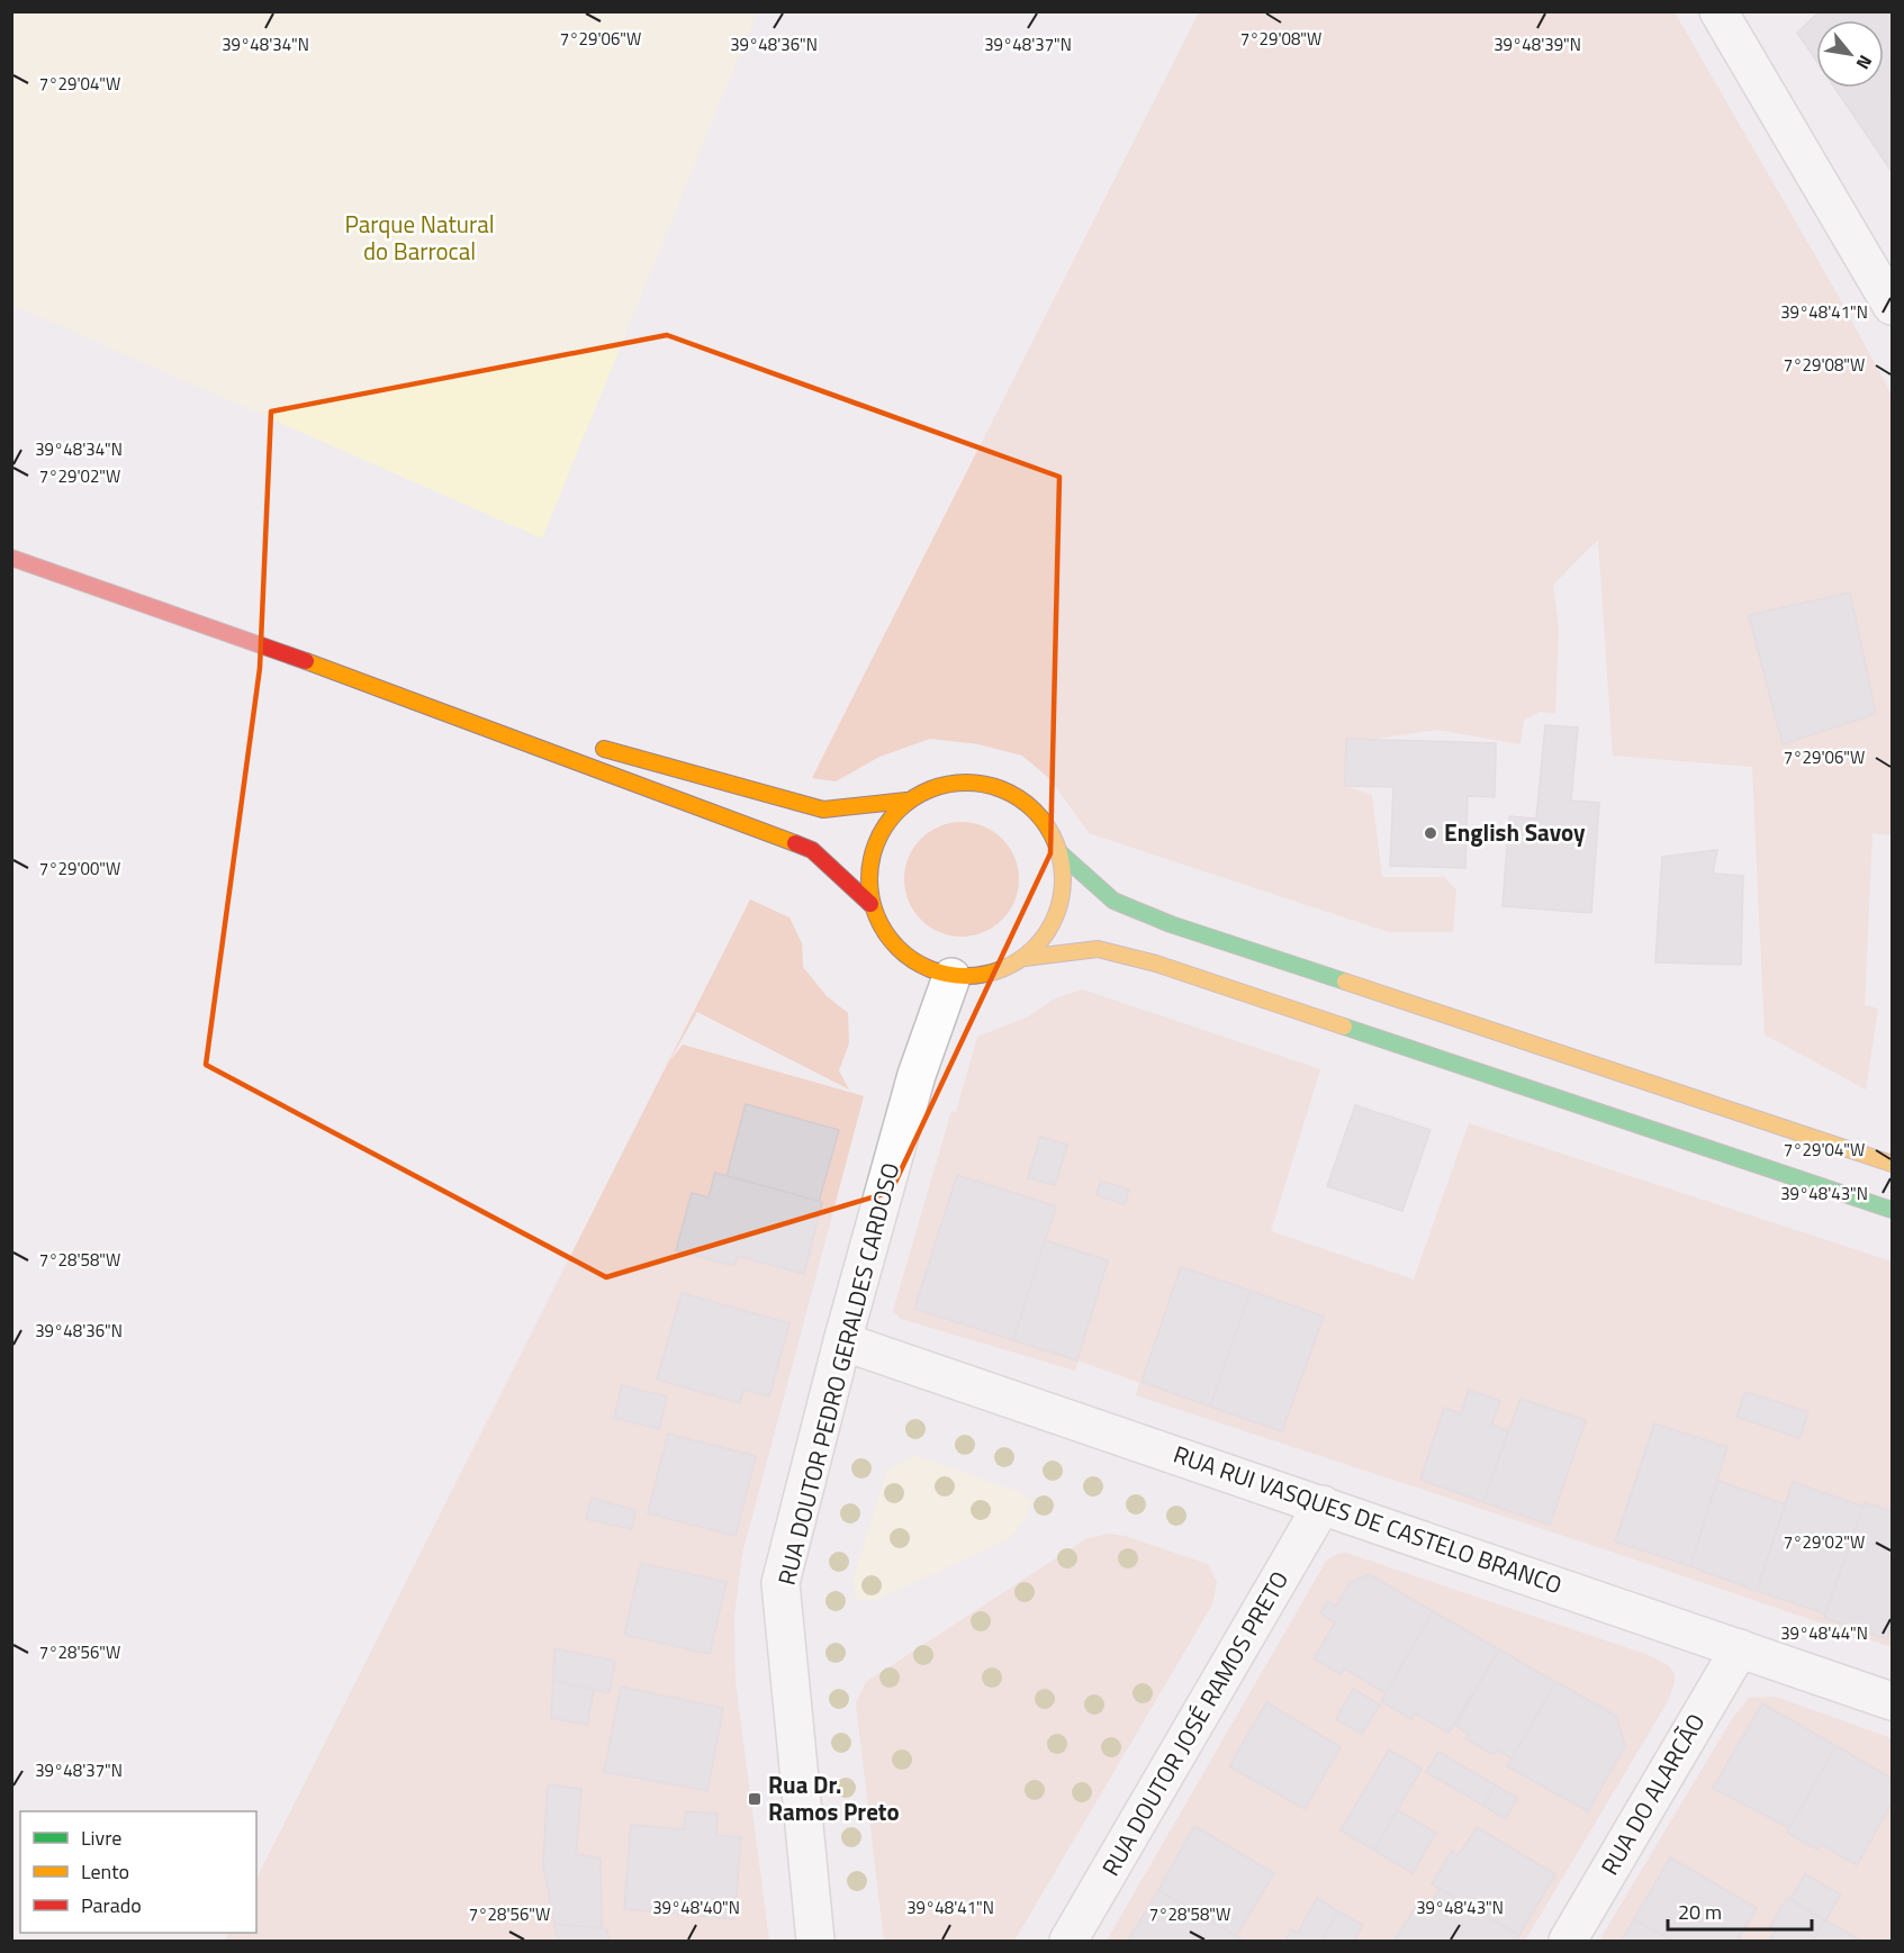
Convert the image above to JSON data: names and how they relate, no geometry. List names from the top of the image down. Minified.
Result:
{"streets":{"street":["RUA DOUTOR PEDRO GERALDES CARDOSO","RUA RUI VASQUES DE CASTELO BRANCO","RUA DOUTOR JOSÉ RAMOS PRETO","RUA DO ALARCÃO"]},"crossings":[["RUA DOUTOR PEDRO GERALDES CARDOSO","RUA RUI VASQUES DE CASTELO BRANCO"],["RUA RUI VASQUES DE CASTELO BRANCO","RUA DOUTOR JOSÉ RAMOS PRETO"],["RUA RUI VASQUES DE CASTELO BRANCO","RUA DO ALARCÃO"]],"parks":["Parque Natural do Barrocal"],"places":{"other":["English Savoy"],"transit":["Rua Dr. Ramos Preto"]},"legend":["Livre","Lento","Parado"],"scale_bar":"20 m","north":"bottom right","coordinates":["7°29'06\"W","7°29'08\"W","39°48'34\"N","39°48'36\"N","39°48'37\"N","39°48'39\"N","7°29'04\"W","39°48'41\"N","7°29'02\"W","7°29'00\"W","39°48'43\"N","7°28'58\"W","39°48'44\"N","7°28'56\"W","39°48'40\"N"]}
